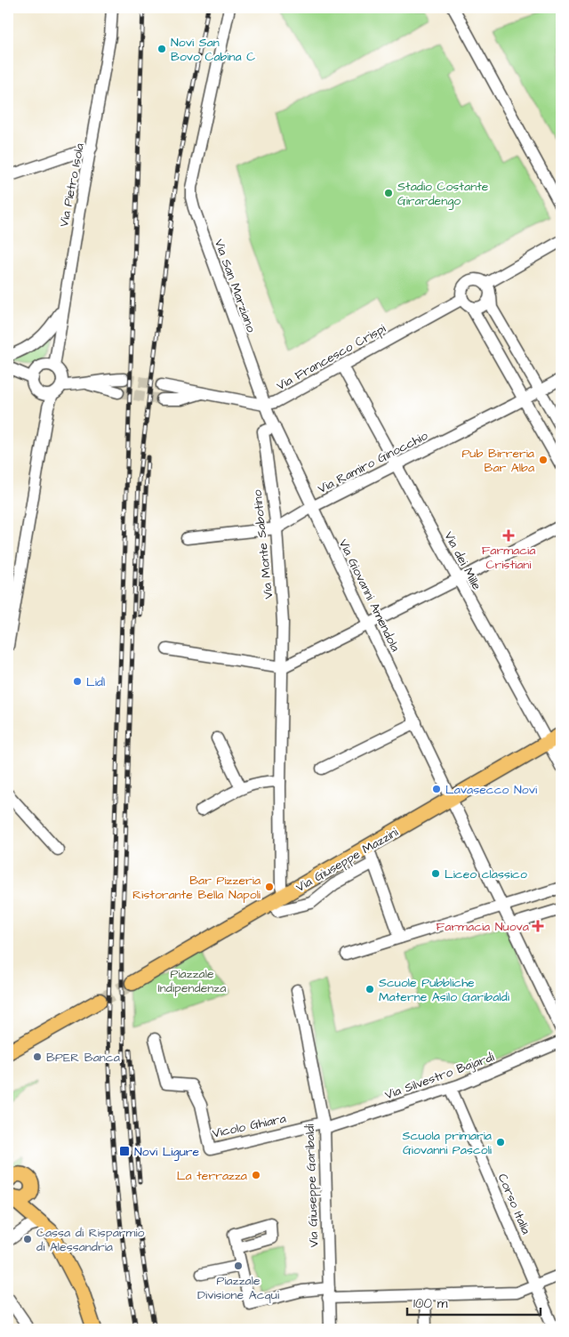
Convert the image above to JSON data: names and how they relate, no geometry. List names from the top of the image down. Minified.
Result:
{"streets":{"main road":["Via Giuseppe Mazzini"],"street":["Via Pietro Isola","Via San Marziano","Via Francesco Crispi","Via Ramiro Ginocchio","Via Monte Sabotino","Via dei Mille","Via Giovanni Amendola","Via Silvestro Bajardi","Vicolo Ghiara","Via Giuseppe Garibaldi","Corso Italia"]},"crossings":[["Via San Marziano","Via Francesco Crispi"],["Via San Marziano","Via Giovanni Amendola"],["Via Francesco Crispi","Via dei Mille"],["Via Francesco Crispi","Via Giovanni Amendola"],["Via Ramiro Ginocchio","Via Monte Sabotino"],["Via Ramiro Ginocchio","Via dei Mille"],["Via Ramiro Ginocchio","Via Giovanni Amendola"],["Via Monte Sabotino","Via Giovanni Amendola"],["Via Monte Sabotino","Via Giuseppe Mazzini"],["Via dei Mille","Via Giuseppe Mazzini"],["Via Giovanni Amendola","Via Giuseppe Mazzini"],["Via Silvestro Bajardi","Vicolo Ghiara"],["Via Silvestro Bajardi","Via Giuseppe Garibaldi"],["Via Silvestro Bajardi","Corso Italia"],["Vicolo Ghiara","Via Giuseppe Garibaldi"]],"parks":["Piazzale Indipendenza"],"places":{"other":["Novi San Bovo Cabina C","Stadio Costante Girardengo","Pub Birreria Bar Alba","Lidl","Lavasecco Novi","Liceo classico","Bar Pizzeria Ristorante Bella Napoli","Scuole Pubbliche Materne Asilo Garibaldi","BPER Banca","Scuola primaria Giovanni Pascoli","La terrazza","Cassa di Risparmio di Alessandria","Piazzale Divisione Acqui"],"health":["Farmacia Cristiani","Farmacia Nuova"],"transit":["Novi Ligure"]},"scale_bar":"100 m"}
